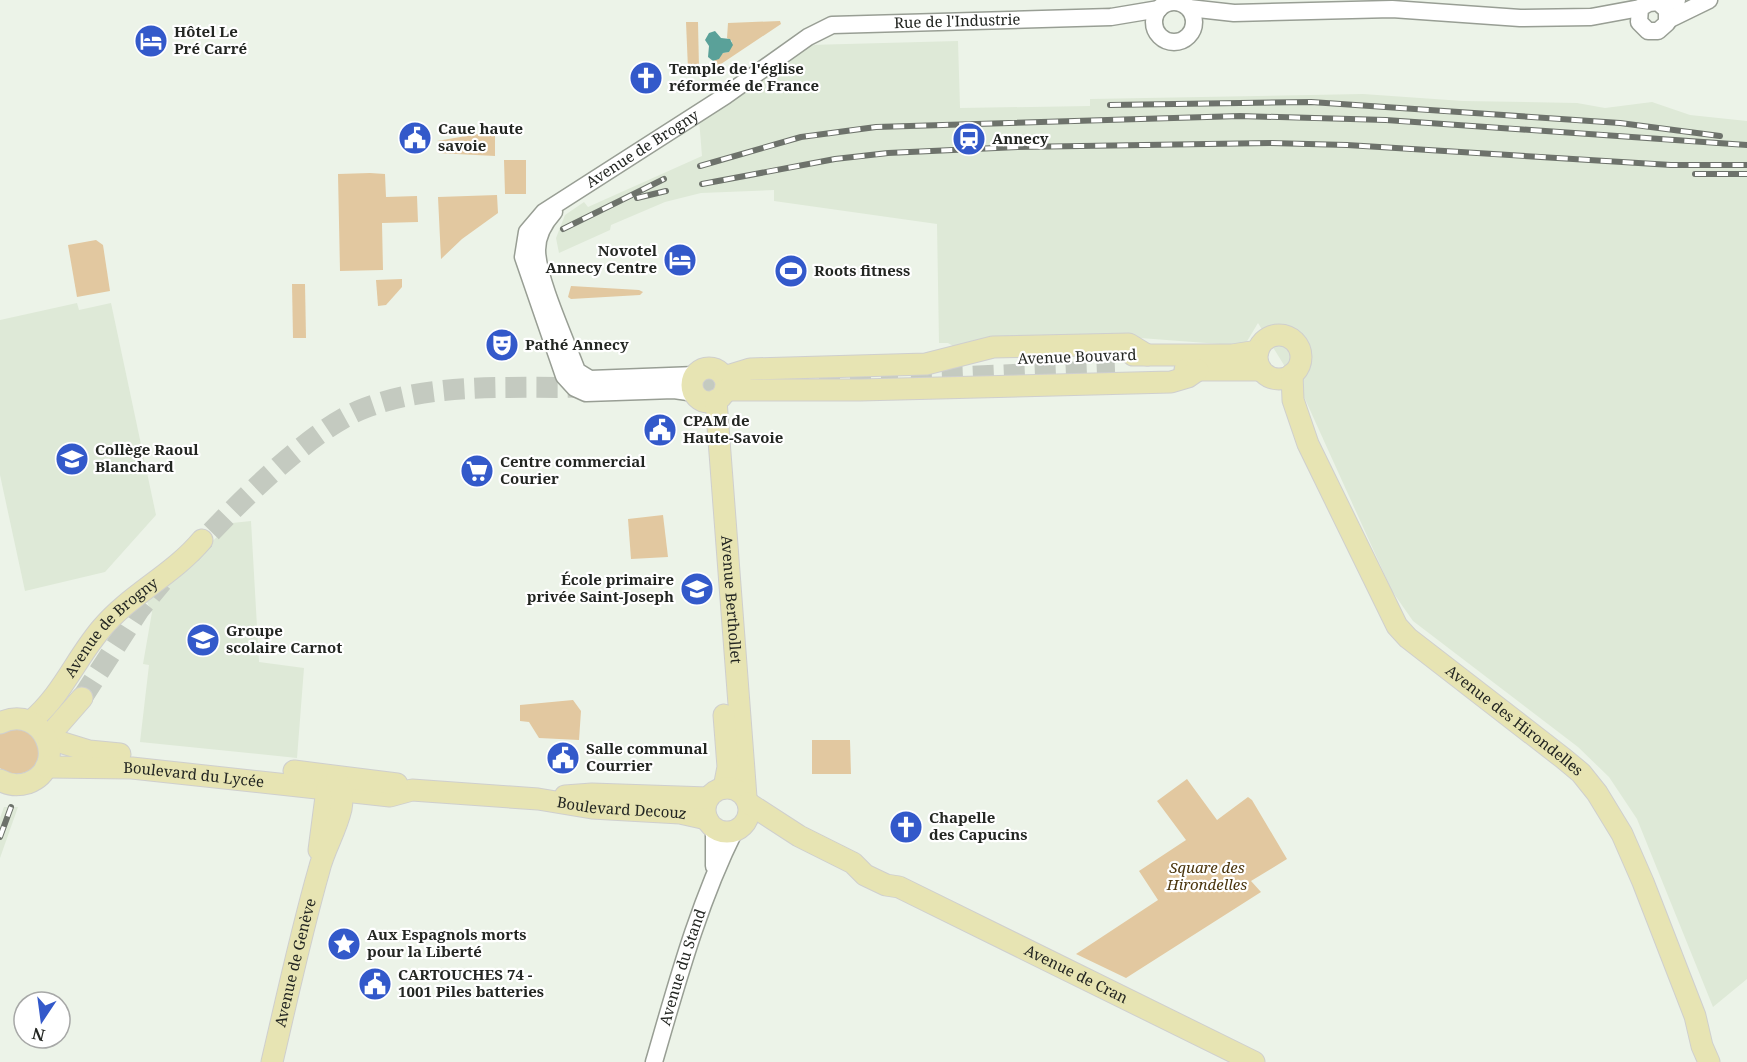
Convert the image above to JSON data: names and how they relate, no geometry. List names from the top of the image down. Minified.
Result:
{"streets":{"main road":["Avenue de Brogny","Avenue Bouvard","Avenue Berthollet","Avenue des Hirondelles","Boulevard du Lycée","Boulevard Decouz","Avenue de Genève","Avenue de Cran"],"street":["Rue de l'Industrie","Avenue du Stand"]},"crossings":[["Rue de l'Industrie","Avenue de Brogny"],["Avenue de Brogny","Avenue Berthollet"],["Avenue Bouvard","Avenue des Hirondelles"],["Avenue Berthollet","Boulevard Decouz"],["Avenue Berthollet","Avenue du Stand"],["Avenue Berthollet","Avenue de Cran"],["Boulevard du Lycée","Boulevard Decouz"],["Boulevard du Lycée","Avenue de Genève"],["Boulevard Decouz","Avenue de Genève"],["Boulevard Decouz","Avenue du Stand"],["Boulevard Decouz","Avenue de Cran"],["Avenue du Stand","Avenue de Cran"]],"parks":["Square des Hirondelles"],"places":{"hotel":["Hôtel Le Pré Carré","Novotel Annecy Centre"],"church":["Temple de l'église réformée de France","Chapelle des Capucins"],"public building":["Caue haute savoie","CPAM de Haute-Savoie","Salle communal Courrier","CARTOUCHES 74 - 1001 Piles batteries"],"station":["Annecy"],"sports":["Roots fitness"],"theatre":["Pathé Annecy"],"school or university":["Collège Raoul Blanchard","École primaire privée Saint-Joseph","Groupe scolaire Carnot"],"supermarket":["Centre commercial Courier"],"place":["Aux Espagnols morts pour la Liberté"]},"north":"bottom"}
